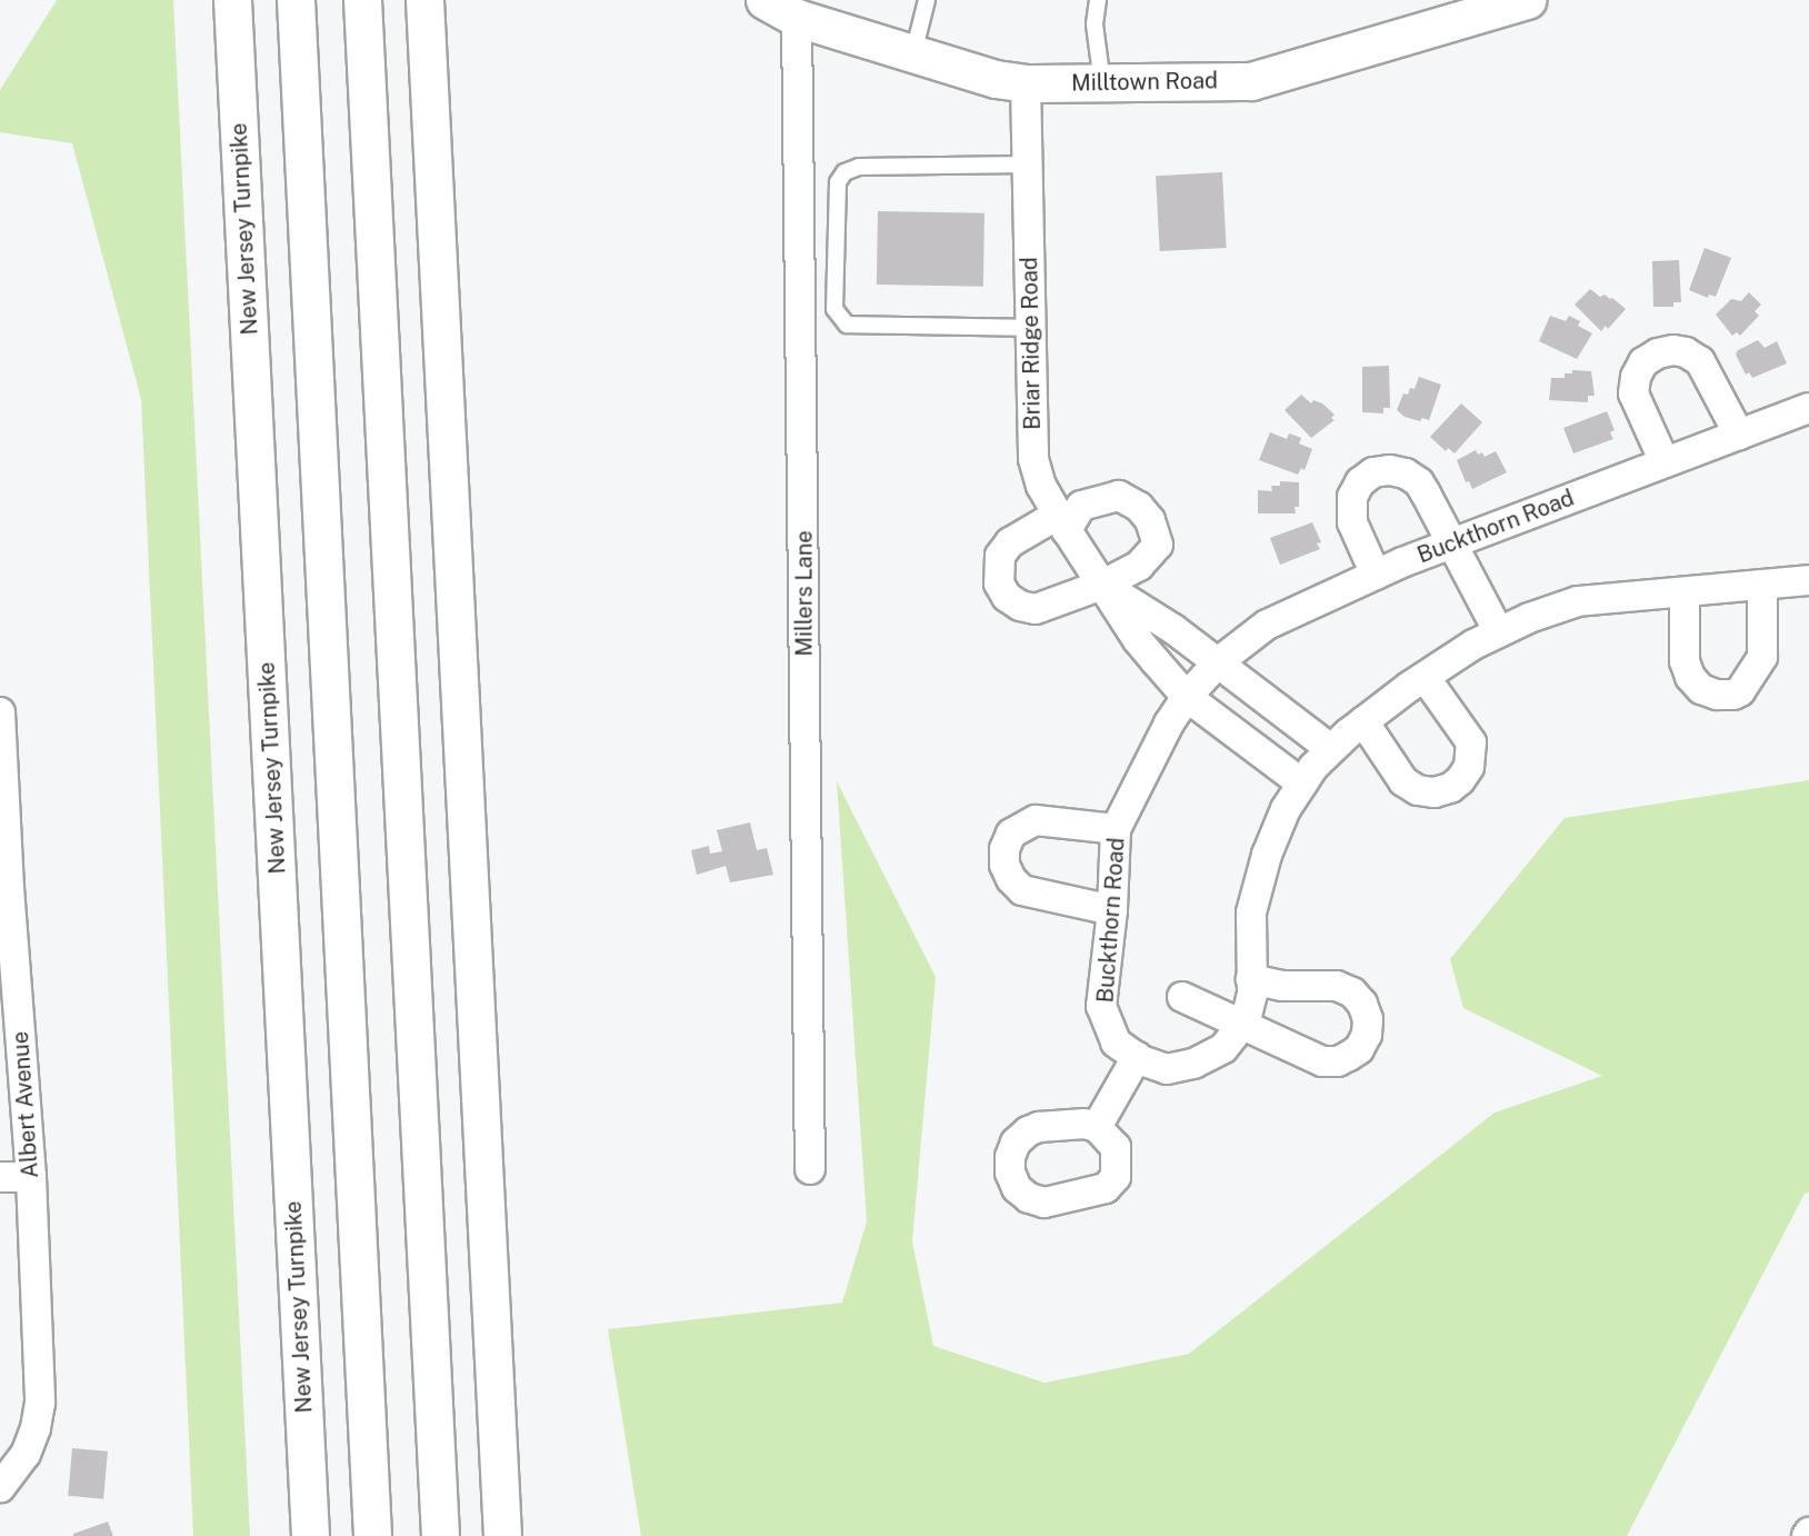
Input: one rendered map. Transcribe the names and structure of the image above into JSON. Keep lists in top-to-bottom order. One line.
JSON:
{"streets":{"main road":["Milltown Road","New Jersey Turnpike"],"street":["Briar Ridge Road","Buckthorn Road","Millers Lane","Albert Avenue"]},"crossings":[["Milltown Road","Briar Ridge Road"],["Milltown Road","Millers Lane"],["Briar Ridge Road","Buckthorn Road"]]}
